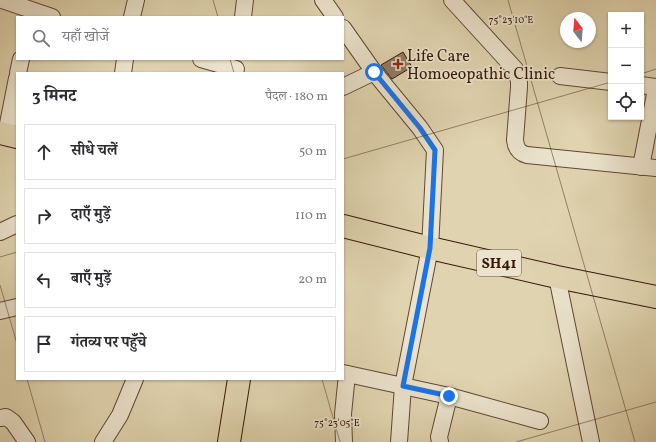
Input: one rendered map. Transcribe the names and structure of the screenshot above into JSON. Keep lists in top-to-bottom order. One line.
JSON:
{"streets":{"main road":["SH41"]},"places":{"health":["Life Care Homoeopathic Clinic"]},"north":"top","page":{"map_buttons":["+","−"],"search":"यहाँ खोजें","heading":["3 मिनट","पैदल · 180 m"],"list":[["सीधे चलें","50 m"],["दाएँ मुड़ें","110 m"],["बाएँ मुड़ें","20 m"],"गंतव्य पर पहुँचे"]},"coordinates":["75°23'10\"E","75°23'05\"E"]}
